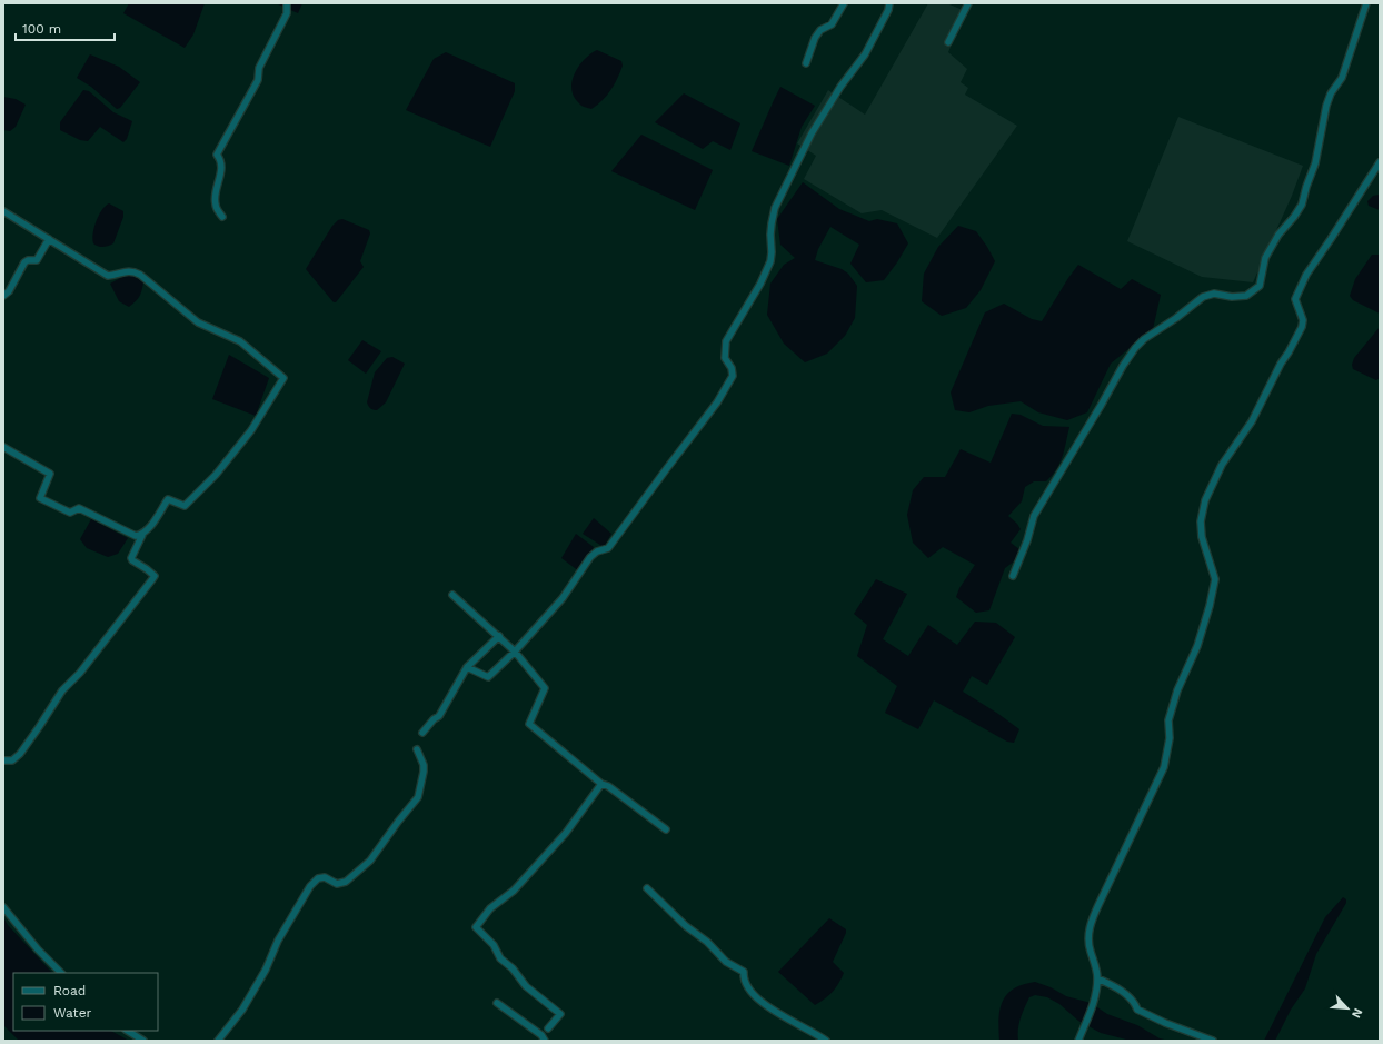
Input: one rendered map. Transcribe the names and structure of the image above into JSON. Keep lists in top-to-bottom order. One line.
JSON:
{"legend":["Road","Water"],"scale_bar":"100 m","north":"bottom right"}
